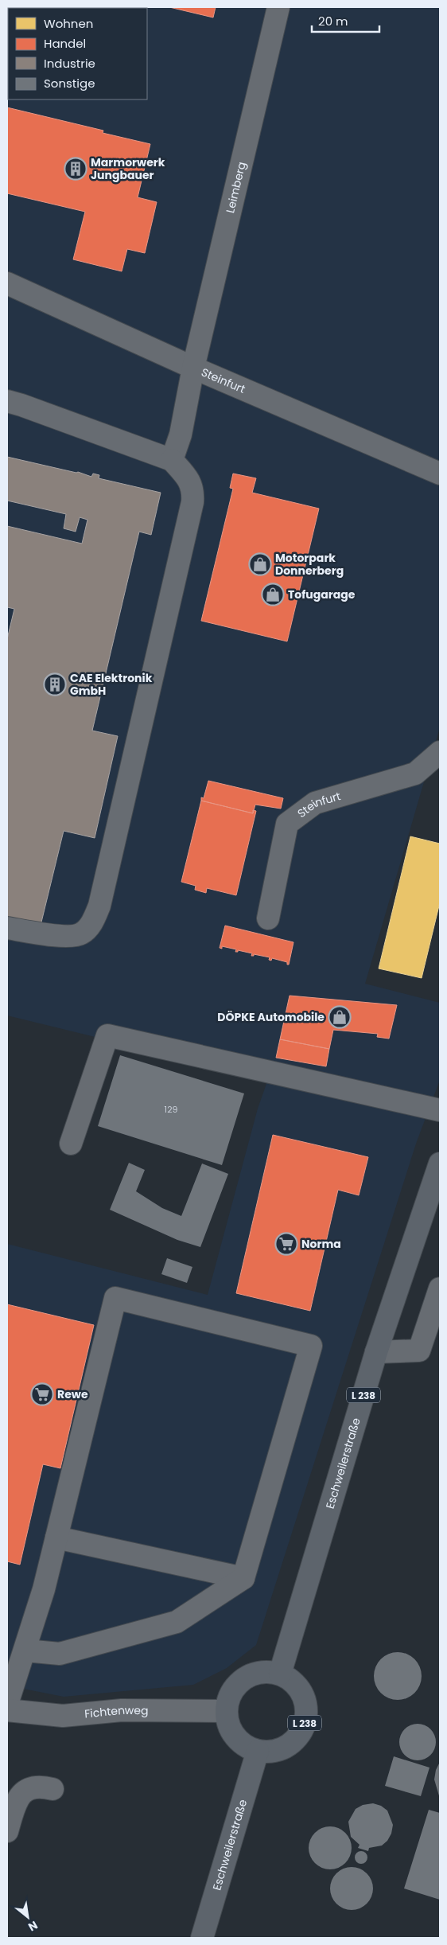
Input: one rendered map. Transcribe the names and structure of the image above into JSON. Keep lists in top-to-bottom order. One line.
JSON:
{"streets":{"main road":["L 238","Eschweilerstraße"],"street":["Leimberg","Steinfurt","Fichtenweg"]},"crossings":[["Leimberg","Steinfurt"],["L 238","Eschweilerstraße"],["L 238","Fichtenweg"],["Eschweilerstraße","Fichtenweg"]],"places":{"building":["Marmorwerk Jungbauer","CAE Elektronik GmbH"],"shop":["Motorpark Donnerberg","Tofugarage","DÖPKE Automobile"],"supermarket":["Norma","Rewe"]},"house_numbers":["129"],"legend":["Wohnen","Handel","Industrie","Sonstige"],"scale_bar":"20 m","north":"bottom right"}
